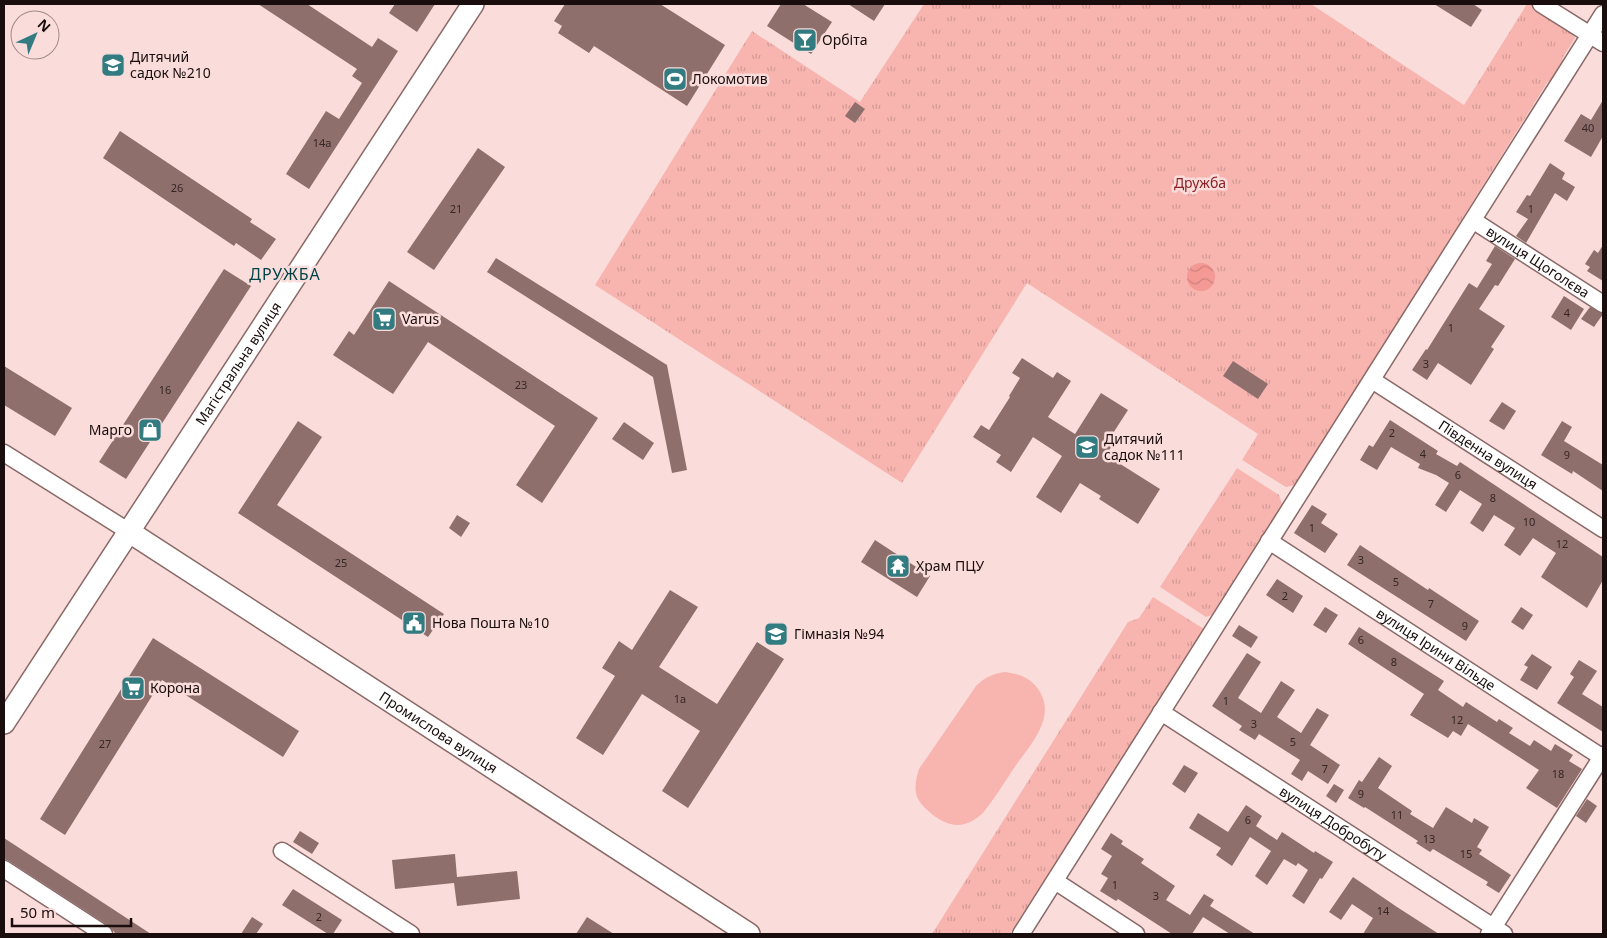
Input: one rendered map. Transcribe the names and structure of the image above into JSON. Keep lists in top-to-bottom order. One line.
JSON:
{"streets":{"street":["вулиця Щоголєва","Магістральна вулиця","Південна вулиця","вулиця Ірини Вільде","Промислова вулиця","вулиця Добробуту"]},"crossings":[["Магістральна вулиця","Промислова вулиця"]],"districts":["ДРУЖБА"],"parks":["Дружба"],"places":{"bar":["Орбіта"],"school or university":["Дитячий садок №210","Дитячий садок №111","Гімназія №94"],"sports":["Локомотив"],"supermarket":["Varus","Корона"],"shop":["Марго"],"temple":["Храм ПЦУ"],"public building":["Нова Пошта №10"]},"house_numbers":["40","14а","26","21","1","4","1","3","23","16","2","4","9","6","8","10","1","12","3","25","5","2","7","9","6","8","1а","1","12","3","5","27","7","18","9","11","6","13","15","1","3","14","2"],"scale_bar":"50 m","north":"top right"}
